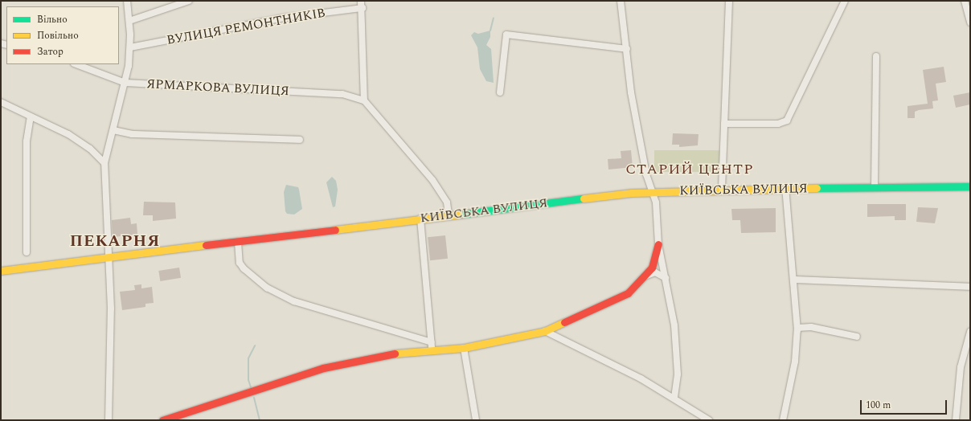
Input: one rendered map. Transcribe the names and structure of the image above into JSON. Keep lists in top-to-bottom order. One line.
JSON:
{"streets":{"main road":["КИЇВСЬКА ВУЛИЦЯ"],"street":["ВУЛИЦЯ РЕМОНТНИКІВ","ЯРМАРКОВА ВУЛИЦЯ"]},"districts":["СТАРИЙ ЦЕНТР","ПЕКАРНЯ"],"legend":["Вільно","Повільно","Затор"],"scale_bar":"100 m"}
